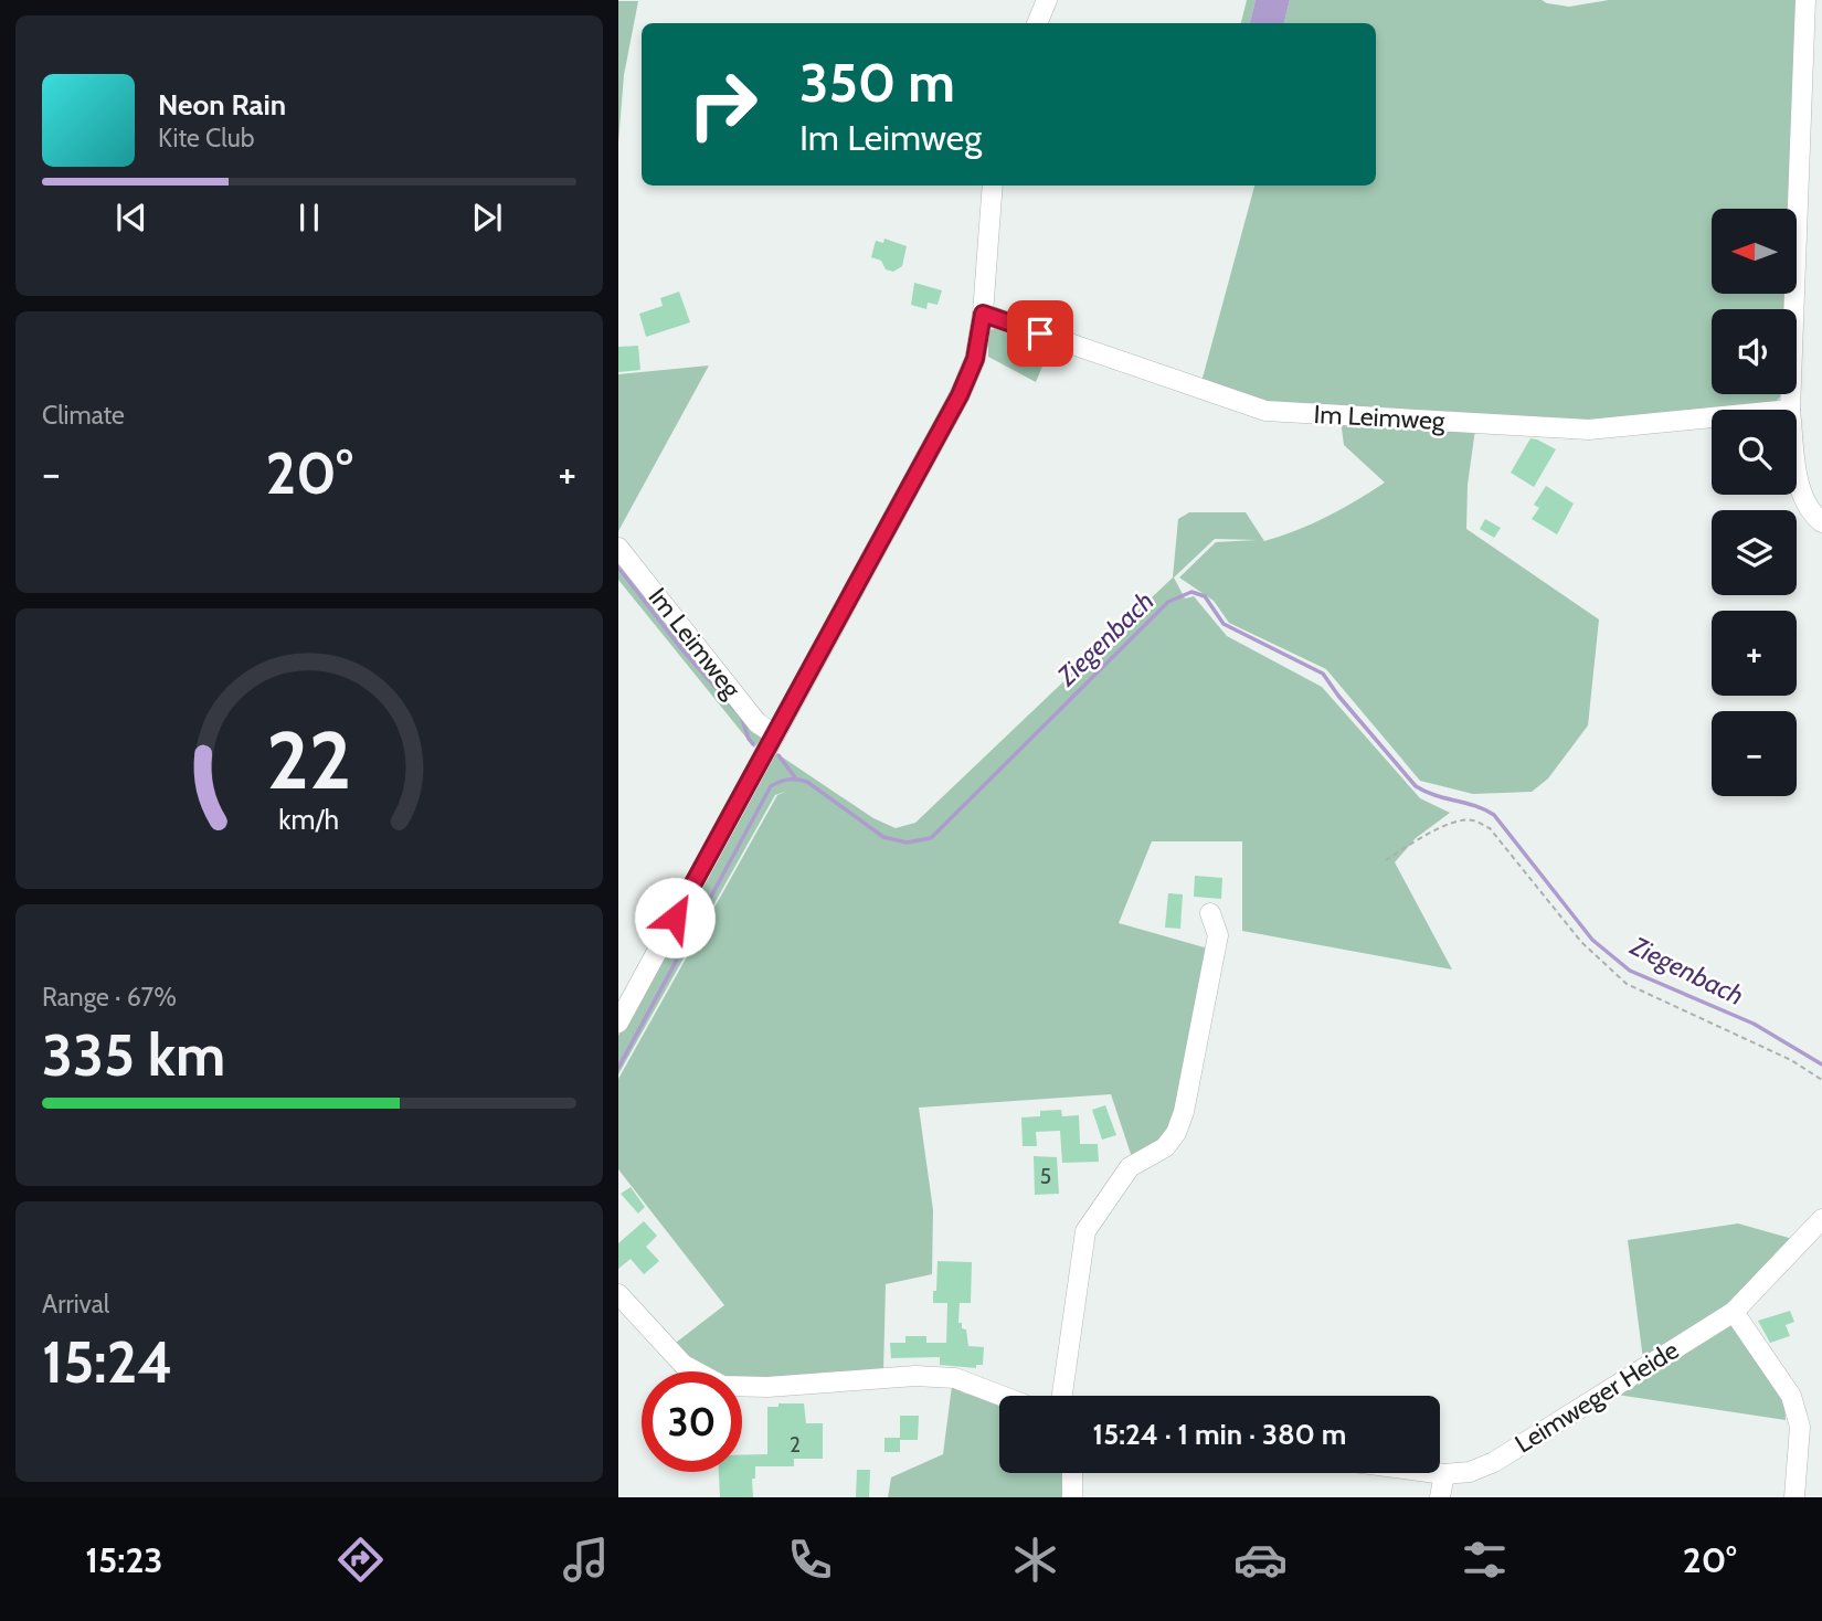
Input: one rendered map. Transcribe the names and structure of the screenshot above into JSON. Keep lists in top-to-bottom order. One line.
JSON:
{"streets":{"street":["Im Leimweg","Leimweger Heide"]},"water":["Ziegenbach"],"house_numbers":["5","2"],"north":"left","page":{"turn":["350 m","Im Leimweg"],"song":["Neon Rain","Kite Club"],"map_buttons":["+","−"],"tile":["Climate",["Range · 67%","335 km"],["Arrival","15:24"]],"heat":["−","20°","+"],"limit":"30","trip":"15:24 · 1 min · 380 m","tabs":["15:23","20°"],"gauge":["22","km/h"]}}
